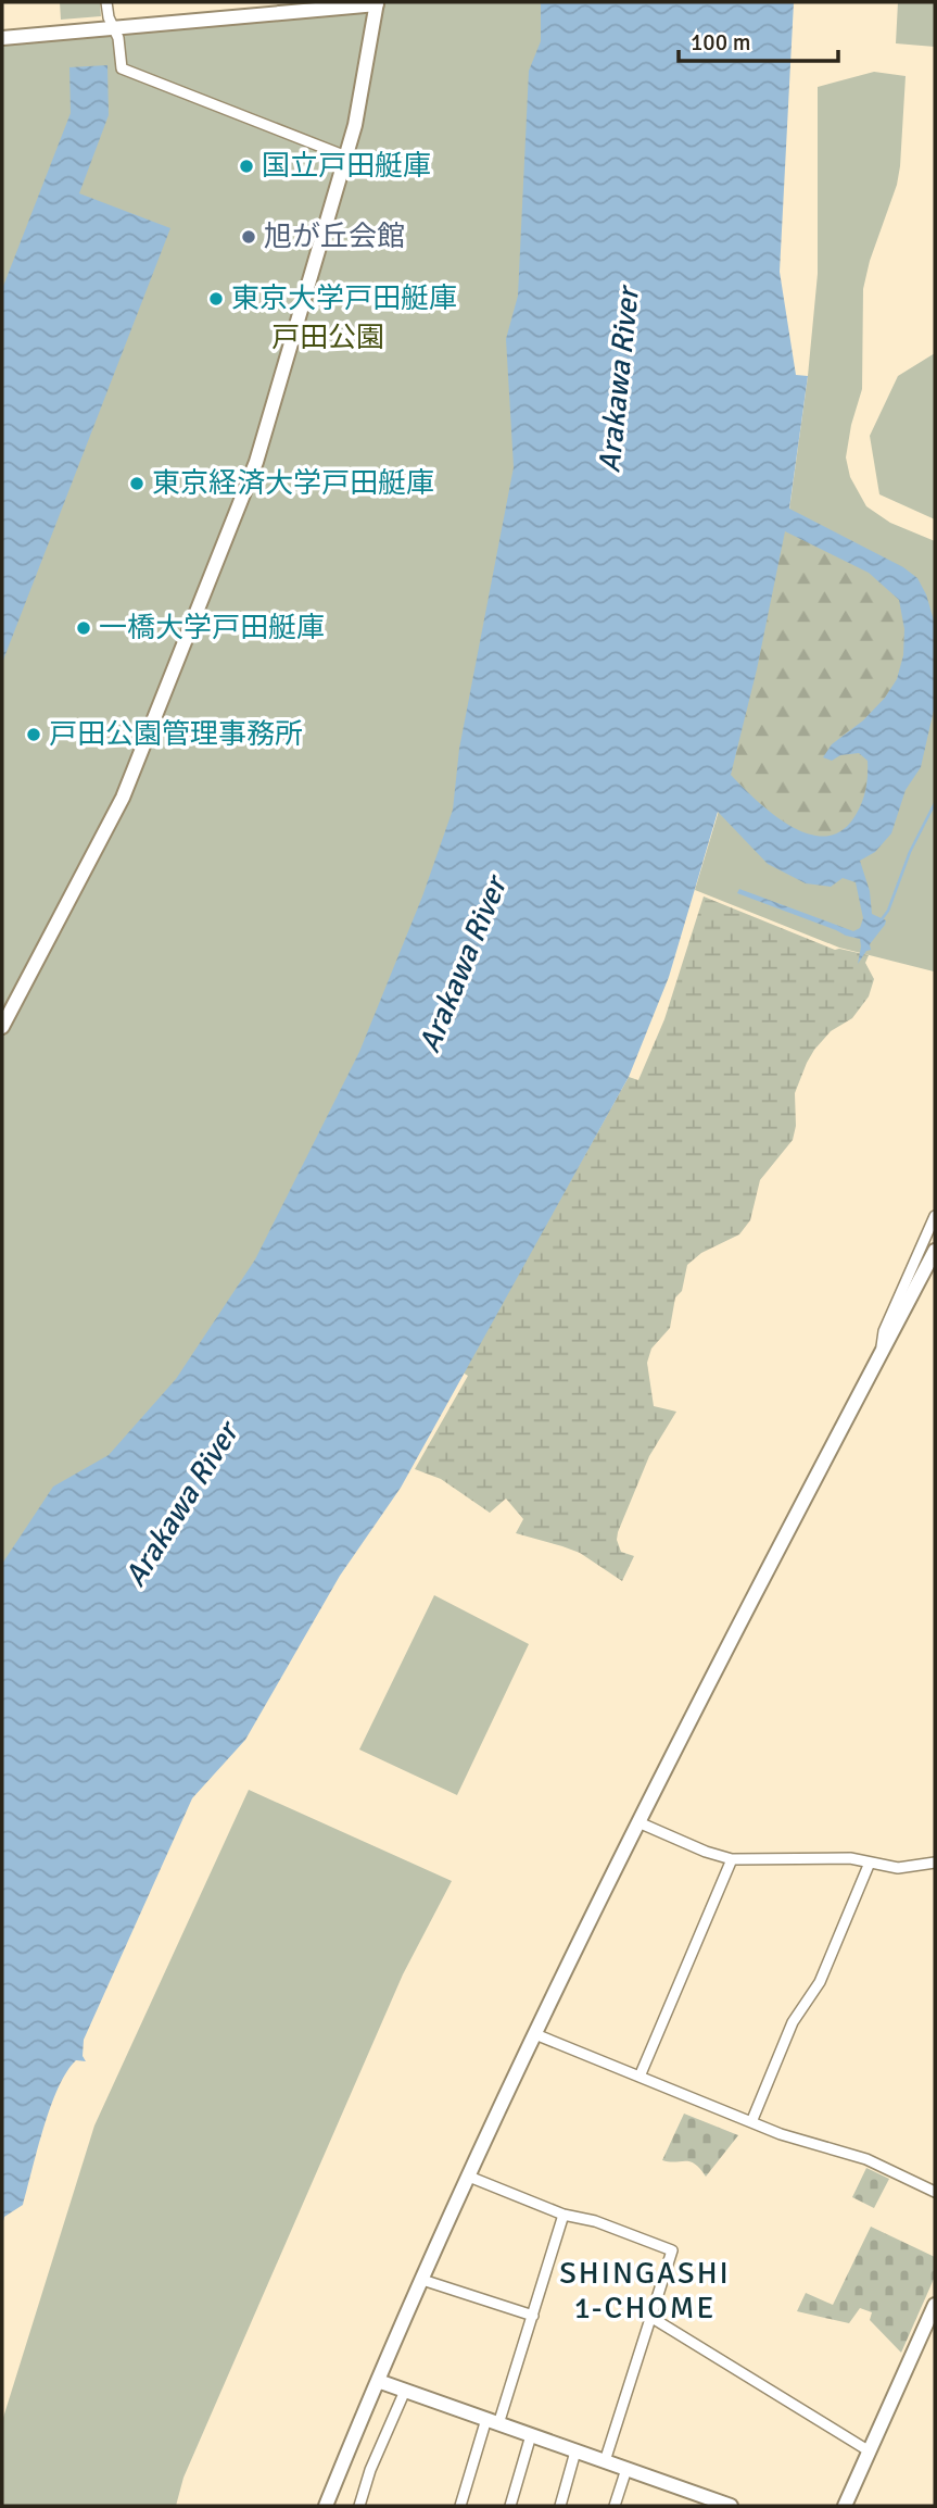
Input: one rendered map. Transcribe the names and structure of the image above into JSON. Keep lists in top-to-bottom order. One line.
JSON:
{"districts":["SHINGASHI 1-CHOME"],"water":["Arakawa River"],"parks":["戸田公園"],"places":["国立戸田艇庫","旭が丘会館","東京大学戸田艇庫","東京経済大学戸田艇庫","一橋大学戸田艇庫","戸田公園管理事務所"],"scale_bar":"100 m"}
